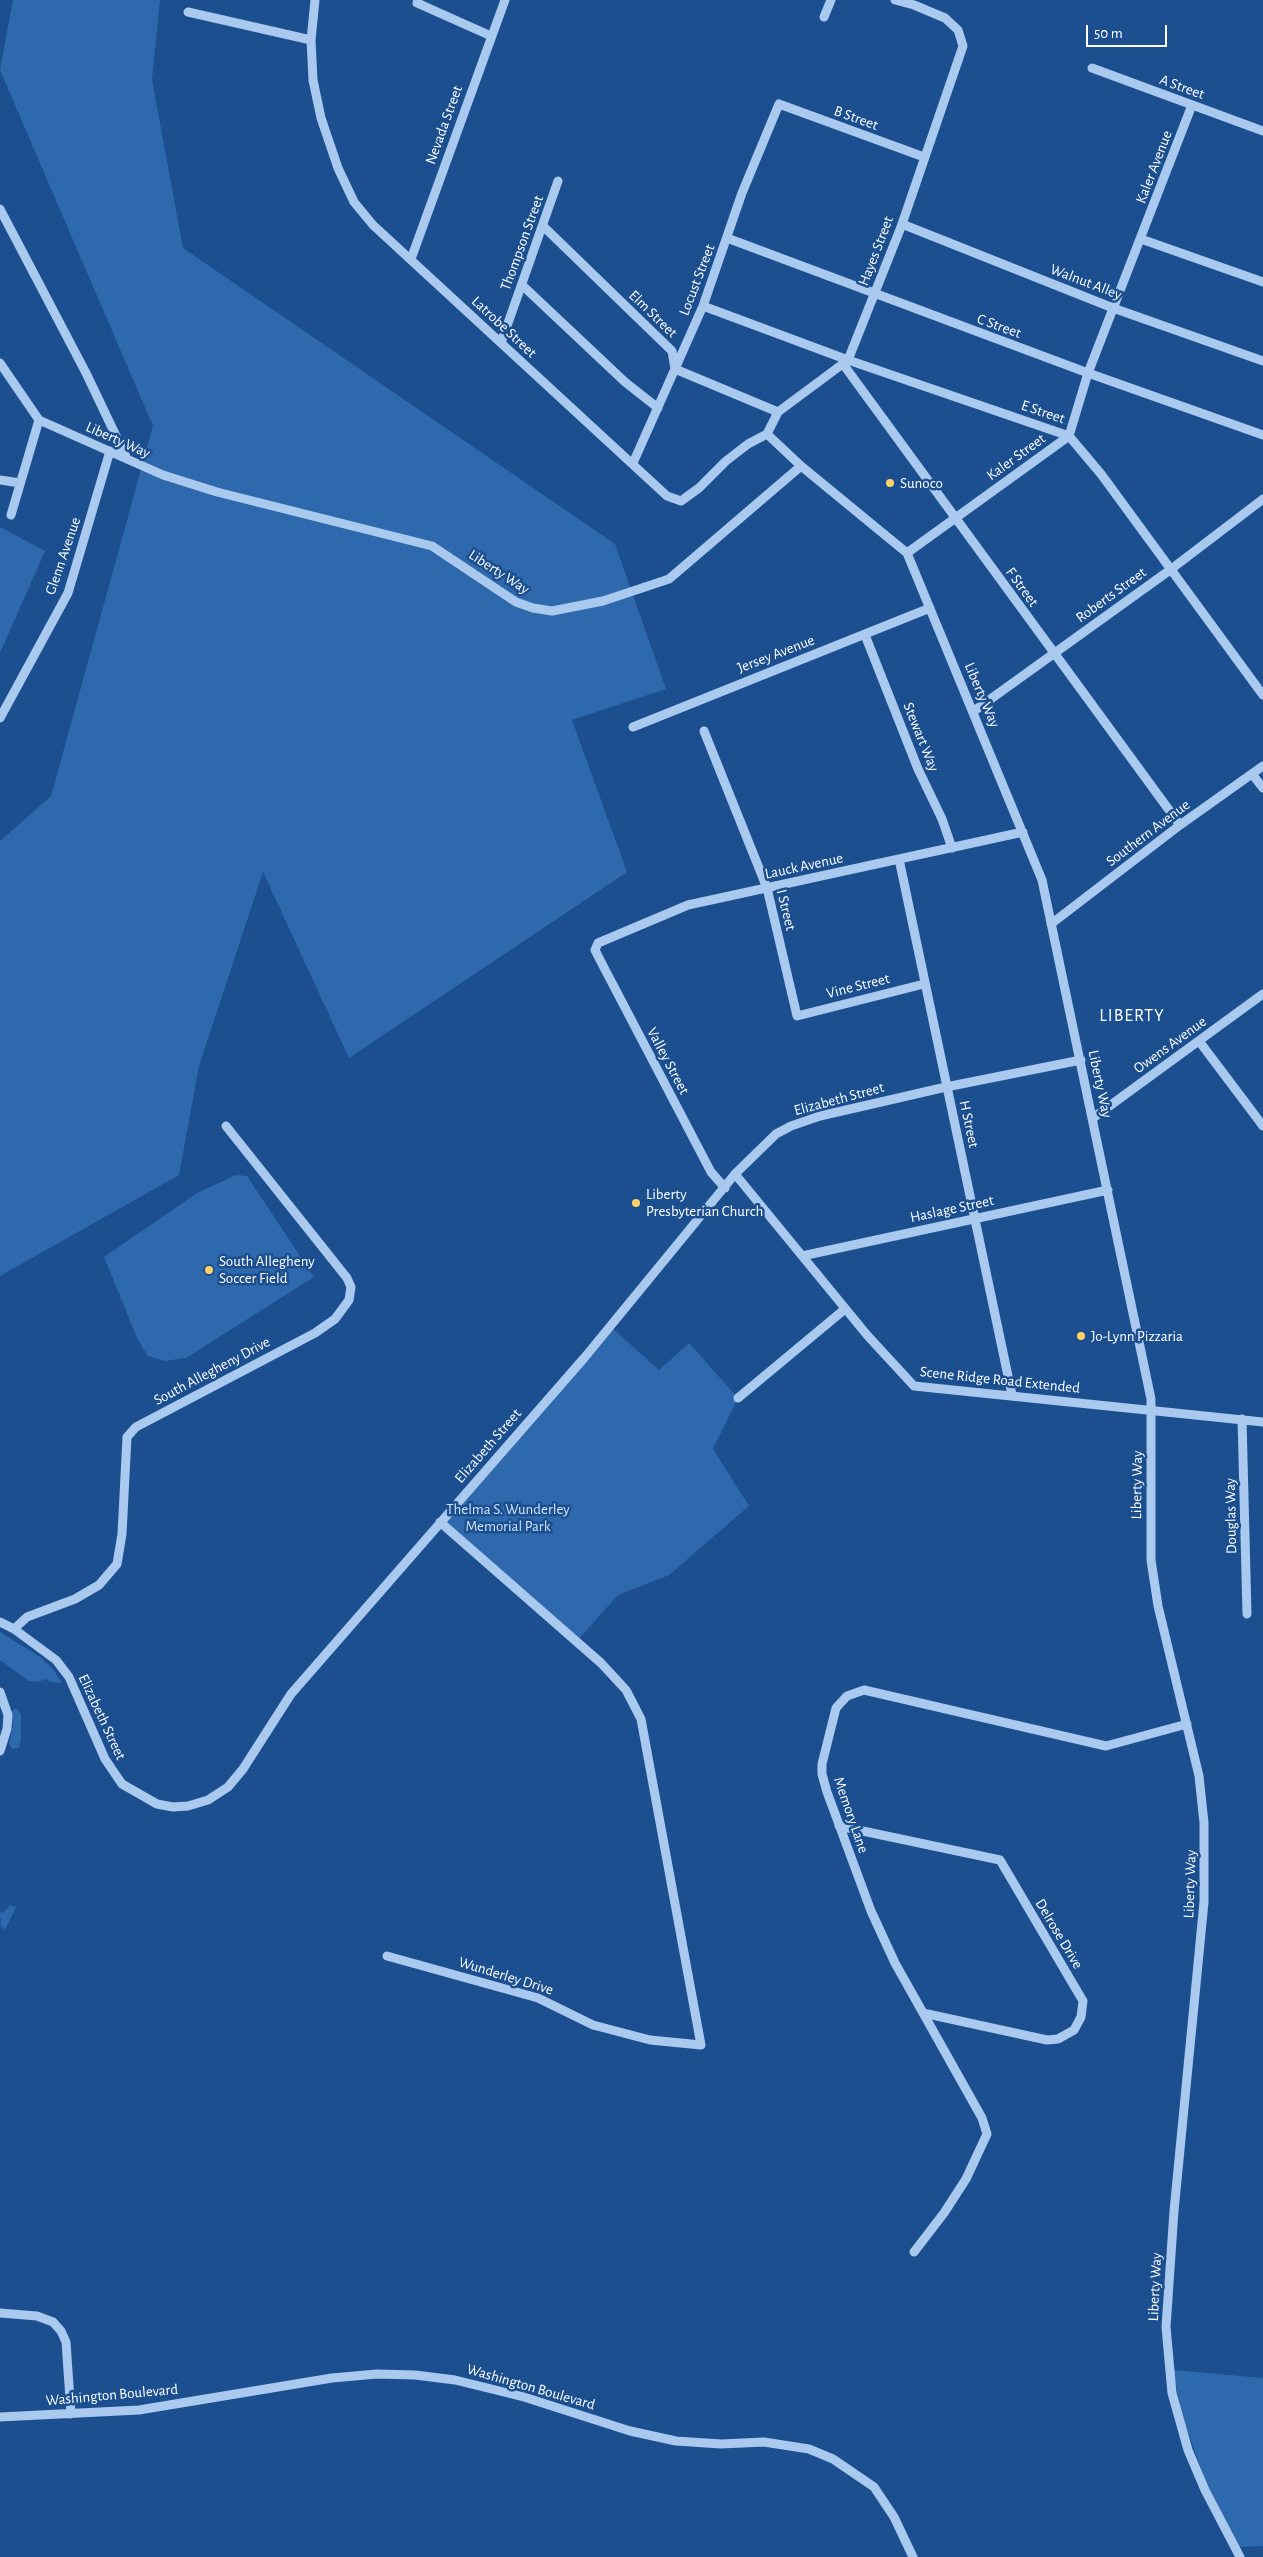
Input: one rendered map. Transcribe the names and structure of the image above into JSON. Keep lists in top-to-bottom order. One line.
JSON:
{"streets":{"street":["A Street","B Street","Nevada Street","Kaler Avenue","Thompson Street","Hayes Street","Locust Street","Walnut Alley","Elm Street","C Street","Latrobe Street","E Street","Liberty Way","Kaler Street","Glenn Avenue","F Street","Roberts Street","Jersey Avenue","Stewart Way","Southern Avenue","Lauck Avenue","I Street","Vine Street","Owens Avenue","Valley Street","Elizabeth Street","H Street","Haslage Street","South Allegheny Drive","Scene Ridge Road Extended","Douglas Way","Memory Lane","Delrose Drive","Wunderley Drive","Washington Boulevard"]},"crossings":[["A Street","Kaler Avenue"],["B Street","Hayes Street"],["B Street","Locust Street"],["Nevada Street","Latrobe Street"],["Kaler Avenue","Kaler Street"],["Thompson Street","Elm Street"],["Thompson Street","Latrobe Street"],["Hayes Street","Walnut Alley"],["Hayes Street","C Street"],["Hayes Street","E Street"],["Hayes Street","F Street"],["Locust Street","Elm Street"],["Locust Street","C Street"],["Locust Street","Latrobe Street"],["Locust Street","E Street"],["Walnut Alley","Kaler Street"],["C Street","Kaler Street"],["E Street","Kaler Street"],["E Street","F Street"],["E Street","Roberts Street"],["Liberty Way","Kaler Street"],["Liberty Way","Glenn Avenue"],["Liberty Way","Roberts Street"],["Liberty Way","Jersey Avenue"],["Liberty Way","Southern Avenue"],["Liberty Way","Lauck Avenue"],["Liberty Way","Owens Avenue"],["Liberty Way","Elizabeth Street"],["Liberty Way","Haslage Street"],["Liberty Way","Scene Ridge Road Extended"],["Liberty Way","Memory Lane"],["Kaler Street","F Street"],["F Street","Roberts Street"],["F Street","Southern Avenue"],["Jersey Avenue","Stewart Way"],["Stewart Way","Lauck Avenue"],["Lauck Avenue","I Street"],["Lauck Avenue","Valley Street"],["Lauck Avenue","H Street"],["I Street","Vine Street"],["Vine Street","H Street"],["Valley Street","Elizabeth Street"],["Elizabeth Street","H Street"],["Elizabeth Street","South Allegheny Drive"],["Elizabeth Street","Wunderley Drive"],["H Street","Haslage Street"],["H Street","Scene Ridge Road Extended"],["Scene Ridge Road Extended","Douglas Way"],["Memory Lane","Delrose Drive"]],"districts":["LIBERTY"],"parks":["Thelma S. Wunderley Memorial Park"],"places":["Sunoco","Liberty Presbyterian Church","South Allegheny Soccer Field","Jo-Lynn Pizzaria"],"scale_bar":"50 m"}
